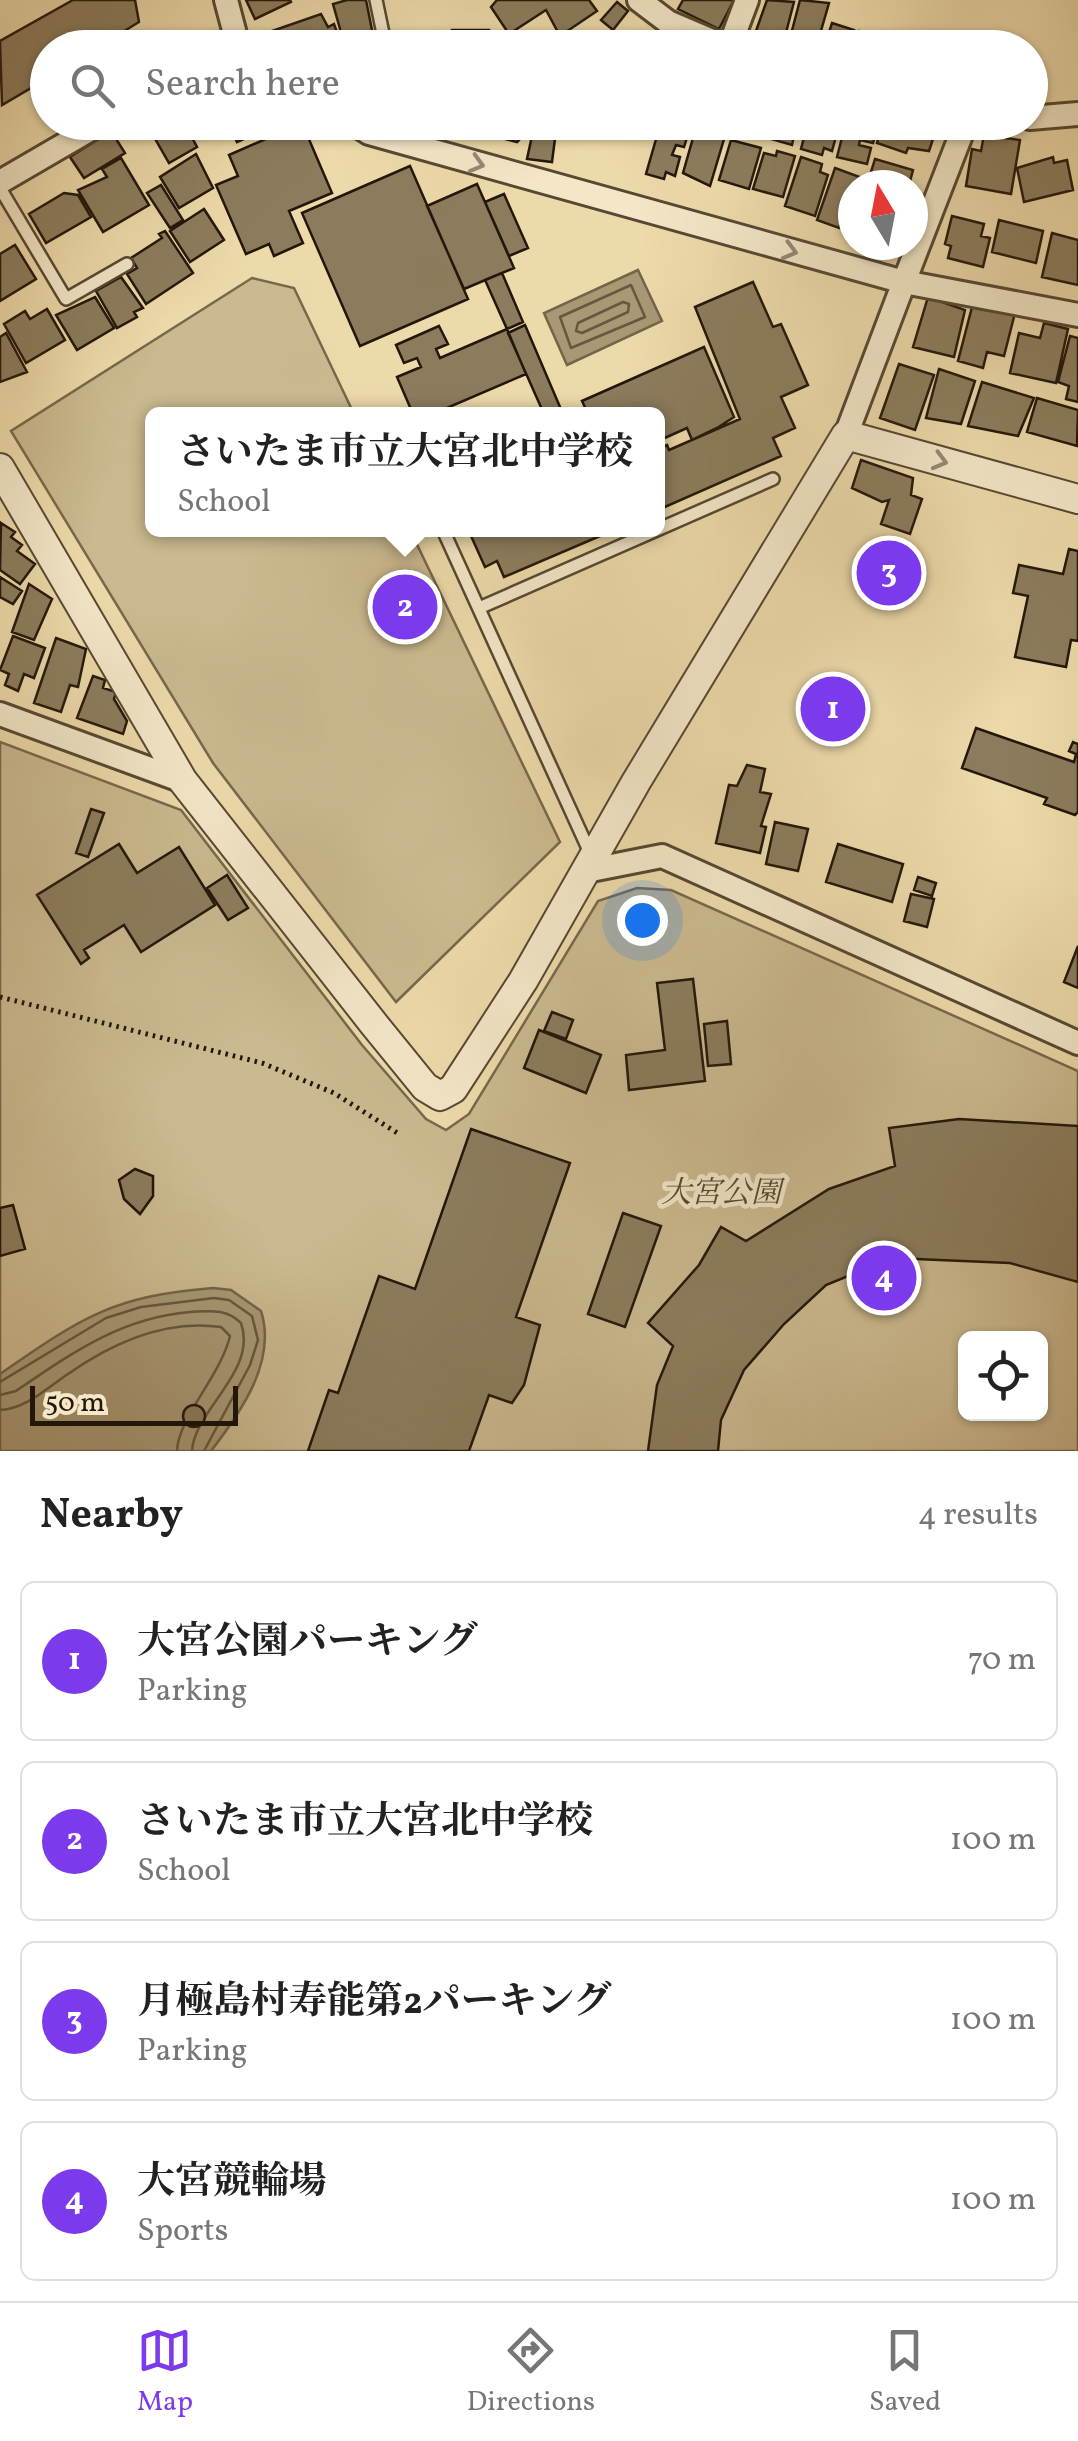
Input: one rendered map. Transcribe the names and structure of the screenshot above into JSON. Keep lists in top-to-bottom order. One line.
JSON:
{"parks":["大宮公園"],"scale_bar":"50 m","north":"top","page":{"search":"Search here","popup":["さいたま市立大宮北中学校","School"],"pins":["3","2","1","4"],"scale":"50 m","heading":["Nearby","4 results"],"list":[{"mark":"1","name":"大宮公園パーキング","note":"Parking","value":"70 m"},{"mark":"2","name":"さいたま市立大宮北中学校","note":"School","value":"100 m"},{"mark":"3","name":"月極島村寿能第2パーキング","note":"Parking","value":"100 m"},{"mark":"4","name":"大宮競輪場","note":"Sports","value":"100 m"}],"nav":["Map","Directions","Saved"]}}
